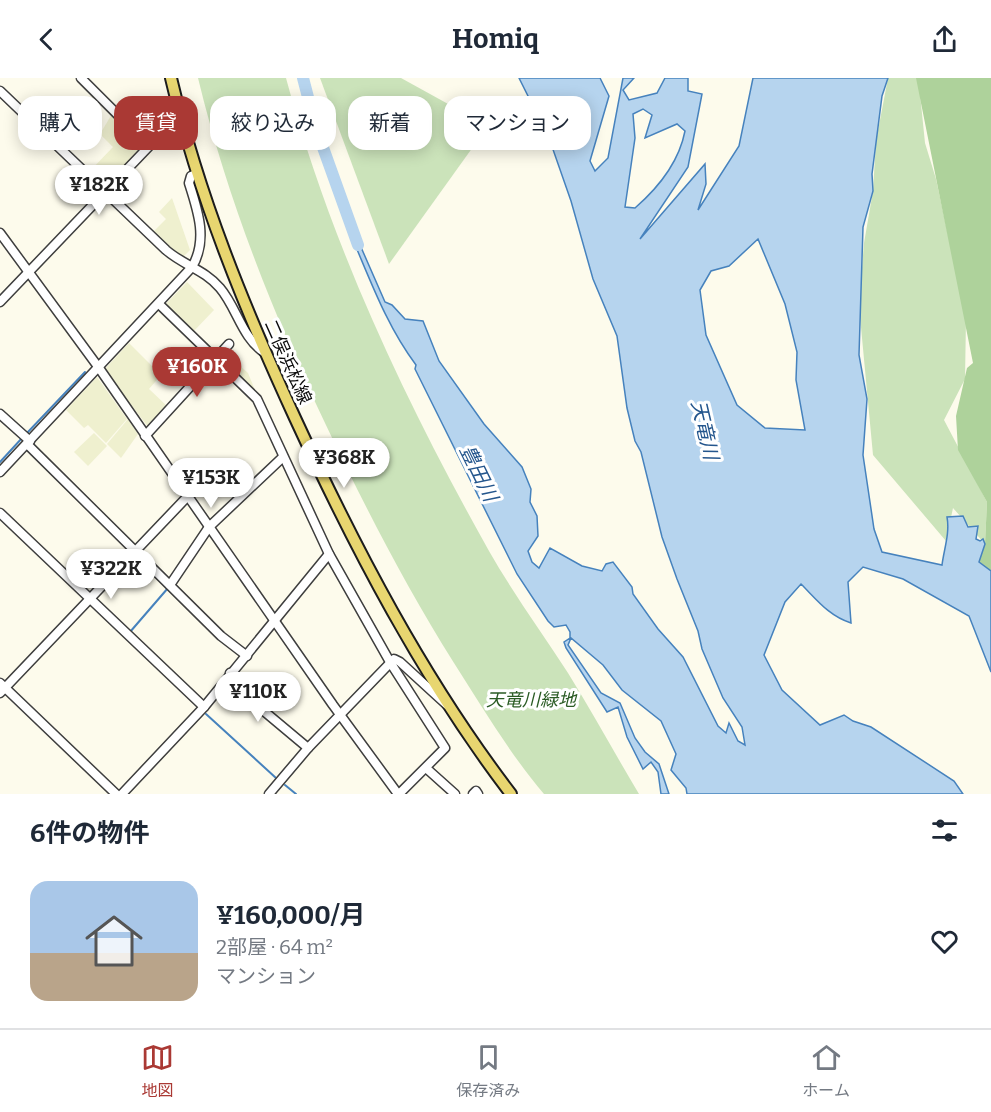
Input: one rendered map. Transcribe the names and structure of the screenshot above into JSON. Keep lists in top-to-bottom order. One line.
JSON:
{"streets":{"main road":["二俣浜松線"]},"water":["天竜川","豊田川"],"parks":["天竜川緑地"],"page":{"header":"Homiq","chip":["購入","賃貸","絞り込み","新着","マンション"],"price":["¥182K","¥160K","¥368K","¥153K","¥322K","¥110K"],"heading":"6件の物件","list":[{"name":"¥160,000/月","note":"2部屋 · 64 m² · マンション"}],"tabs":["地図","保存済み","ホーム"]}}
